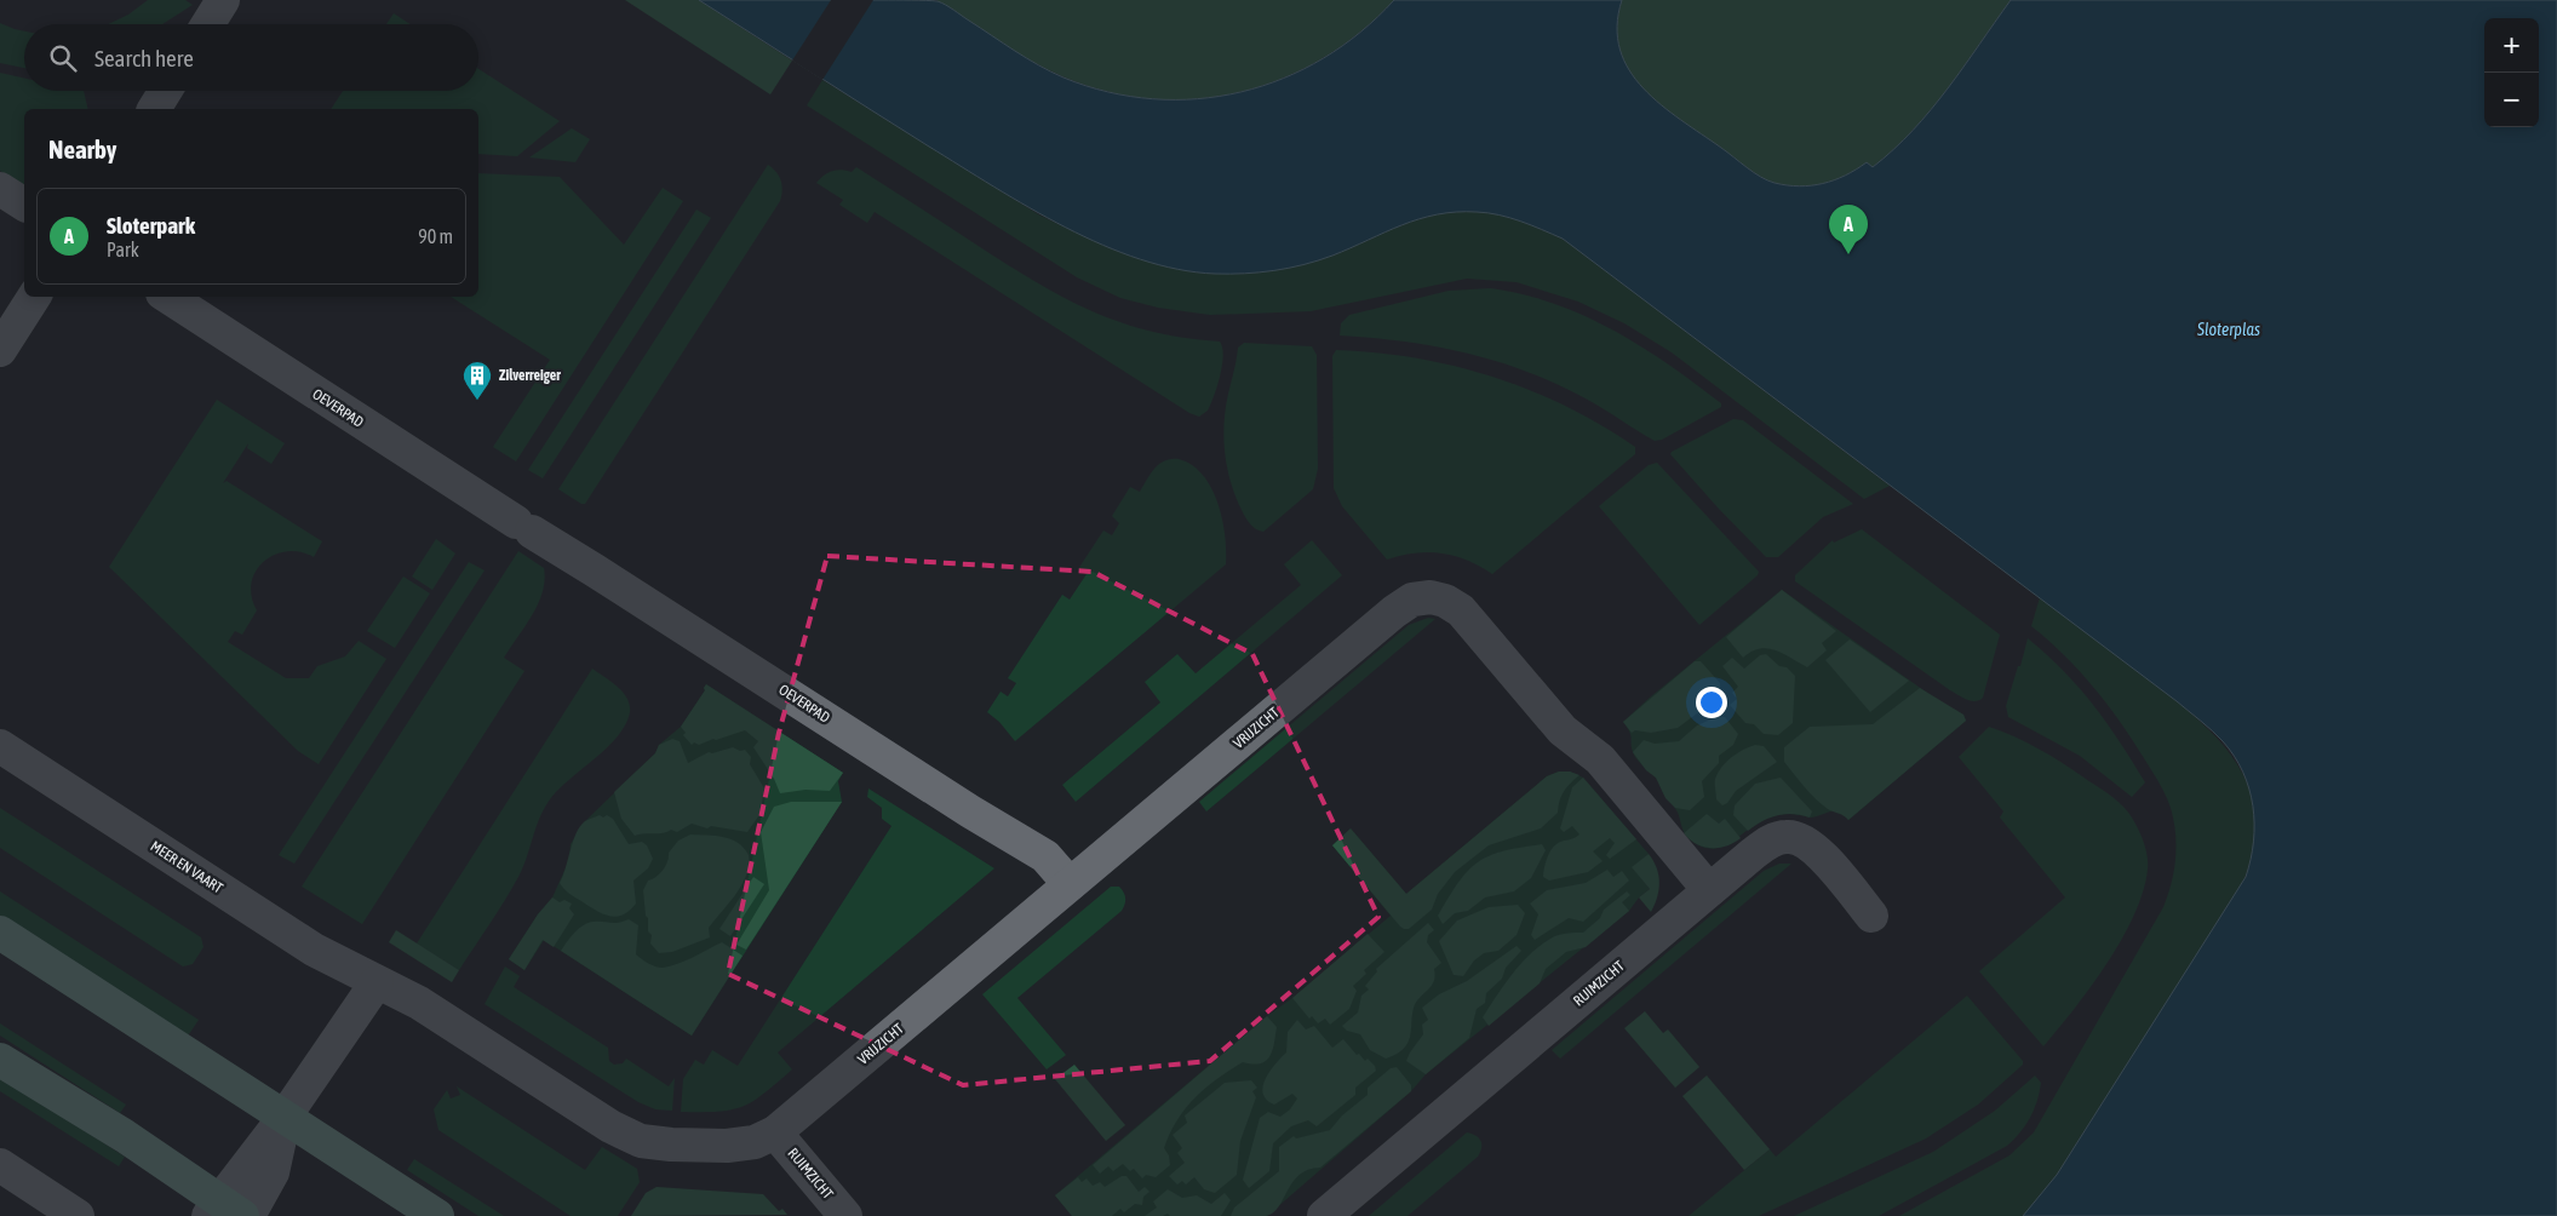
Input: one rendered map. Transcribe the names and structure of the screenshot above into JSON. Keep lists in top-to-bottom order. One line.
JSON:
{"streets":{"street":["OEVERPAD","VRIJZICHT","MEER EN VAART","RUIMZICHT"]},"crossings":[["OEVERPAD","VRIJZICHT"],["VRIJZICHT","MEER EN VAART"],["VRIJZICHT","RUIMZICHT"],["MEER EN VAART","RUIMZICHT"]],"water":["Sloterplas"],"places":{"building":["Zilverreiger"]},"page":{"map_buttons":["+","−"],"search":"Search here","heading":"Nearby","list":[{"mark":"A","name":"Sloterpark","note":"Park","value":"90 m"}],"pins":"A"}}
